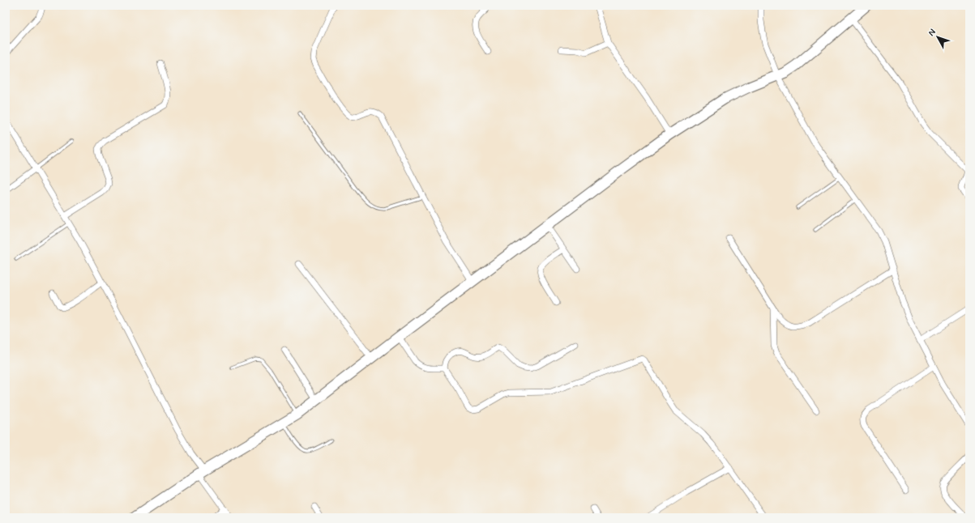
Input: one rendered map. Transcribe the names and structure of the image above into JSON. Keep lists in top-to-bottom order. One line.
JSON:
{"north":"top left"}
